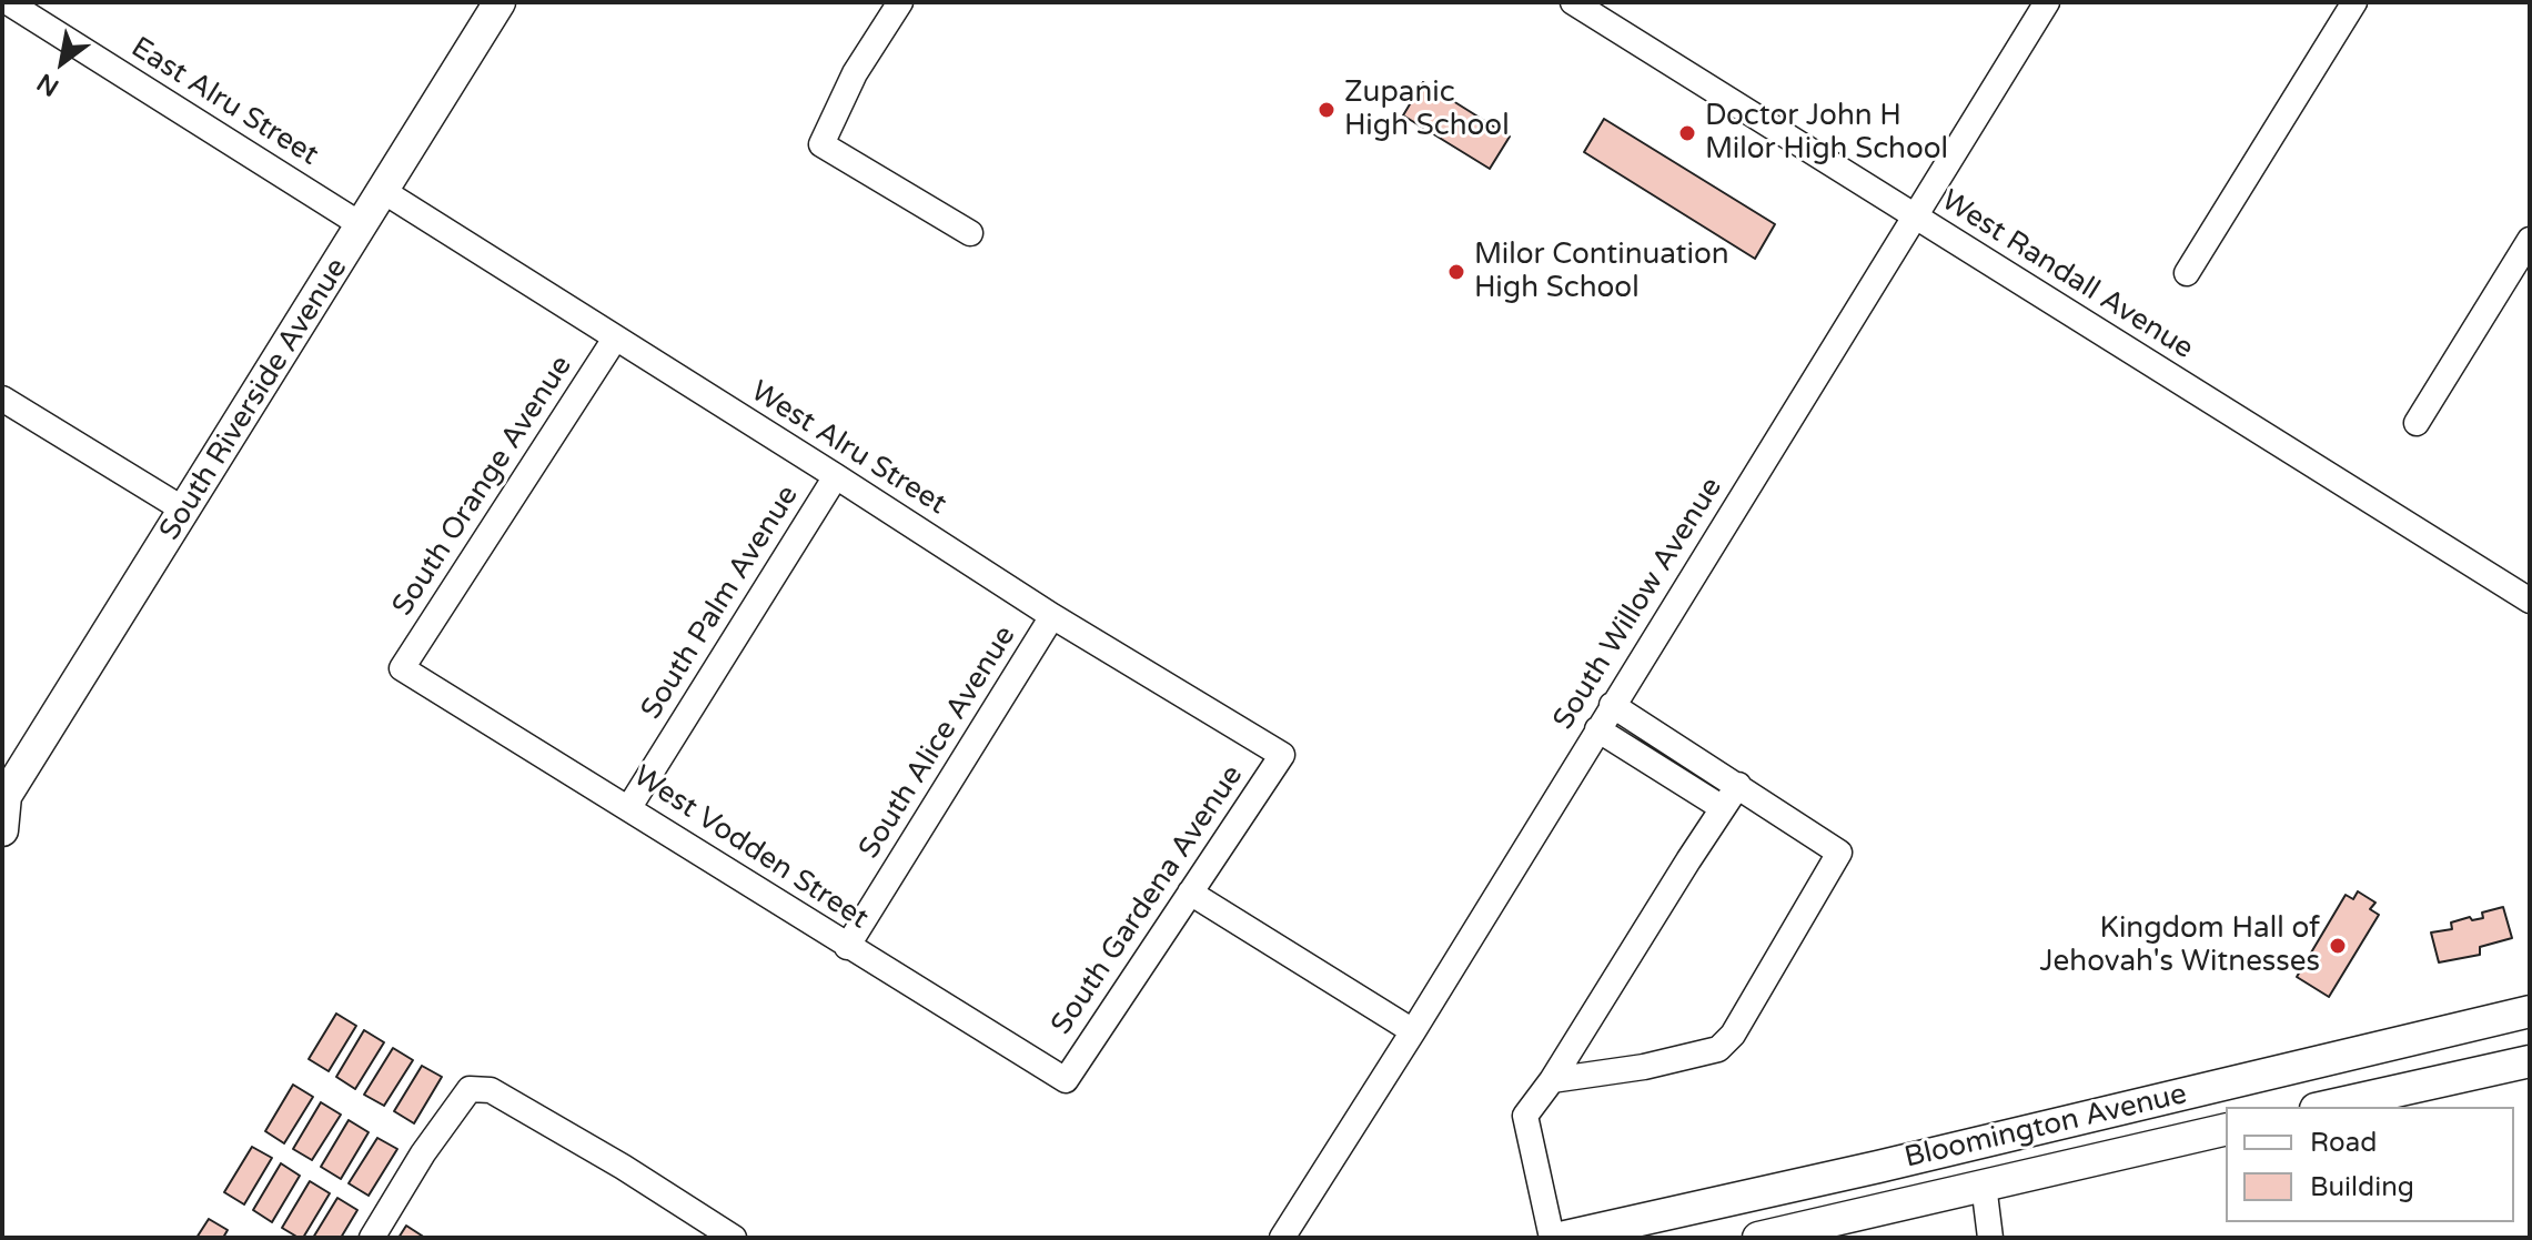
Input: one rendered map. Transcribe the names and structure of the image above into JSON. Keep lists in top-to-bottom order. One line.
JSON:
{"streets":{"main road":["South Riverside Avenue","Bloomington Avenue"],"street":["East Alru Street","West Randall Avenue","West Alru Street","South Orange Avenue","South Palm Avenue","South Willow Avenue","South Alice Avenue","West Vodden Street","South Gardena Avenue"]},"crossings":[["East Alru Street","South Riverside Avenue"],["West Randall Avenue","South Willow Avenue"],["South Riverside Avenue","West Alru Street"],["West Alru Street","South Orange Avenue"],["West Alru Street","South Palm Avenue"],["West Alru Street","South Alice Avenue"],["West Alru Street","South Gardena Avenue"],["South Orange Avenue","West Vodden Street"],["South Palm Avenue","West Vodden Street"],["South Alice Avenue","West Vodden Street"],["West Vodden Street","South Gardena Avenue"]],"places":["Zupanic High School","Doctor John H Milor High School","Milor Continuation High School","Kingdom Hall of Jehovah's Witnesses"],"legend":["Road","Building"],"north":"bottom left"}
